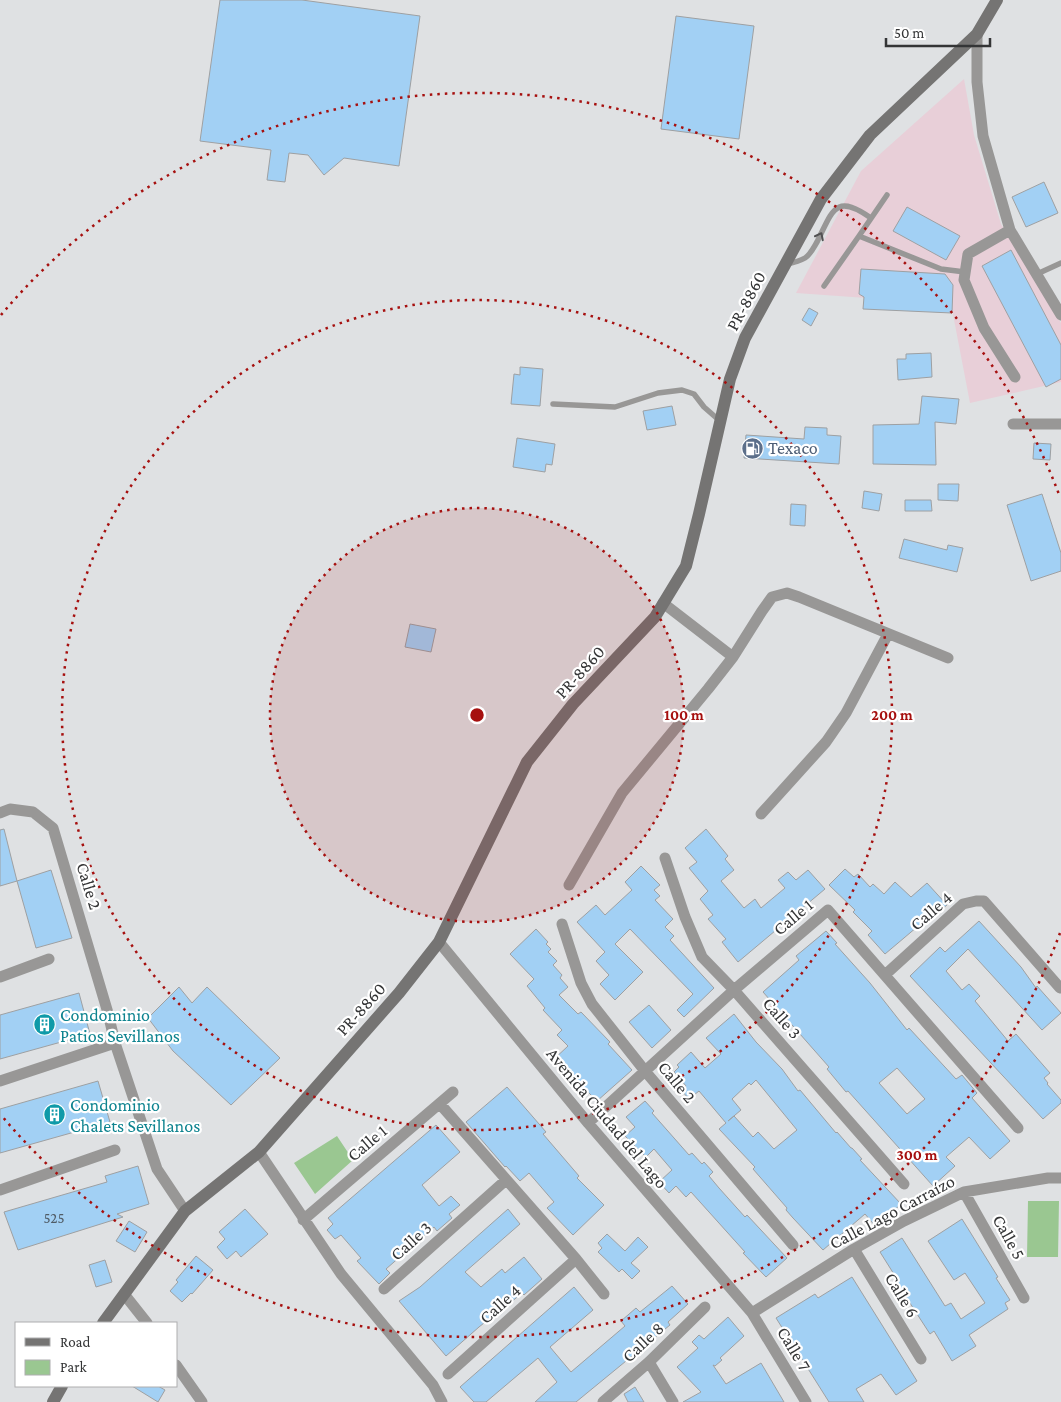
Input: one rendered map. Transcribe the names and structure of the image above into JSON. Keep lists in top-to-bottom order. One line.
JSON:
{"streets":{"street":["PR-8860","Calle 2","Calle 4","Calle 1","Calle 3","Avenida Ciudad del Lago","Calle Lago Carraízo","Calle 5","Calle 6","Calle 8","Calle 7"]},"crossings":[["PR-8860","Calle 2"],["PR-8860","Avenida Ciudad del Lago"],["Calle 2","Calle 1"],["Calle 4","Calle 1"],["Calle 1","Calle 3"],["Calle 1","Avenida Ciudad del Lago"],["Avenida Ciudad del Lago","Calle Lago Carraízo"],["Avenida Ciudad del Lago","Calle 7"],["Calle Lago Carraízo","Calle 5"],["Calle Lago Carraízo","Calle 6"],["Calle Lago Carraízo","Calle 7"]],"places":{"fuel station":["Texaco"],"building":["Condominio Patios Sevillanos","Condominio Chalets Sevillanos"]},"house_numbers":["525"],"legend":["Road","Park"],"scale_bar":"50 m","rings":["100 m","200 m","300 m"]}
